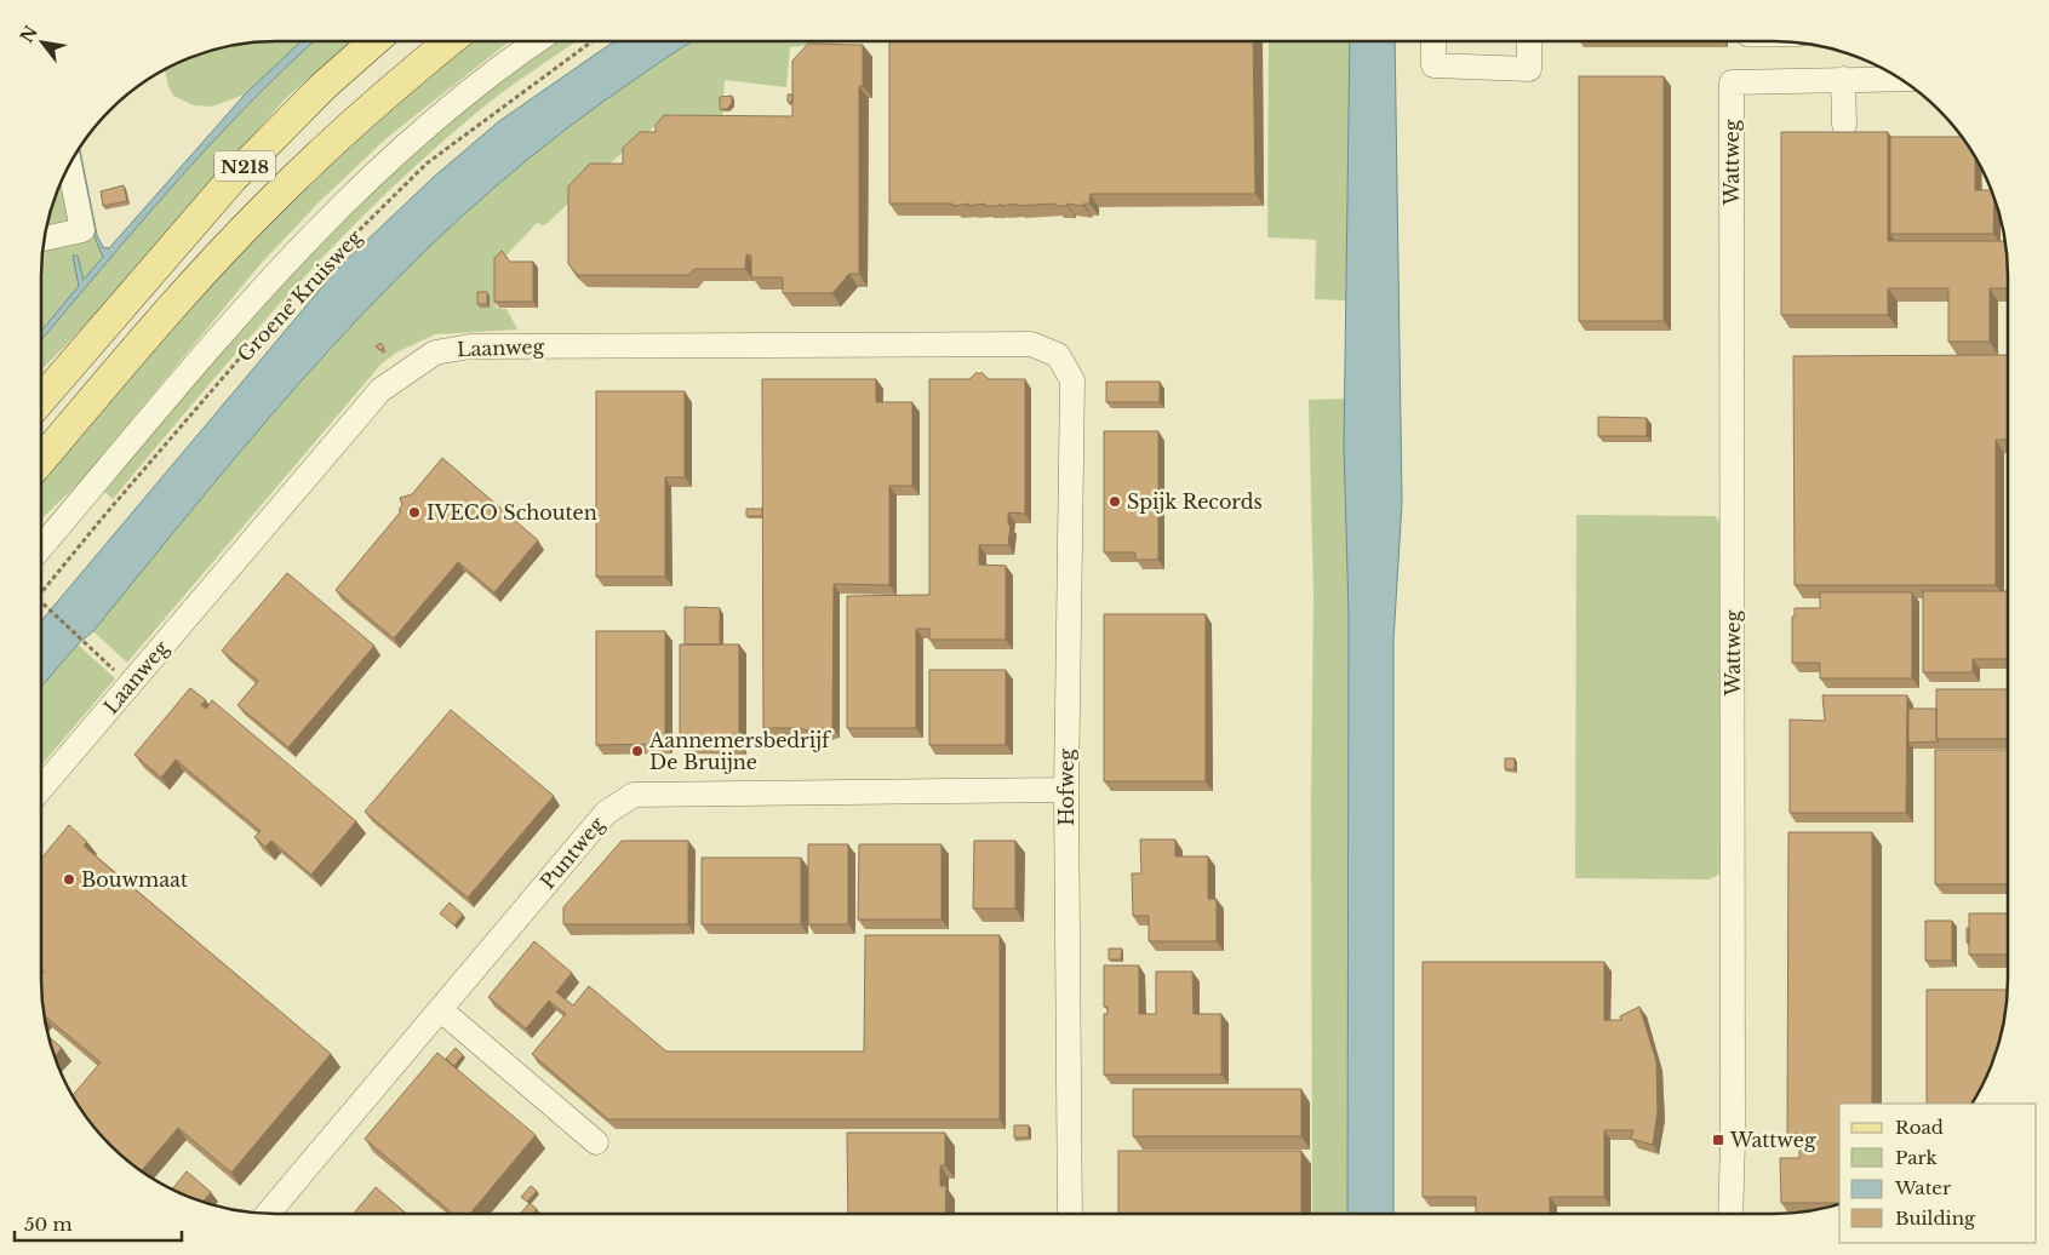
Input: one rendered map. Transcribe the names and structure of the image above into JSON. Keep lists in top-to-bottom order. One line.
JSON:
{"streets":{"main road":["N218"],"street":["Wattweg","Laanweg","Hofweg","Puntweg"],"path":["Groene Kruisweg"]},"crossings":[["Laanweg","Hofweg"],["Hofweg","Puntweg"]],"places":{"other":["Spijk Records","IVECO Schouten","Aannemersbedrijf De Bruijne","Bouwmaat"],"transit":["Wattweg"]},"legend":["Road","Park","Water","Building"],"scale_bar":"50 m","north":"top left"}
